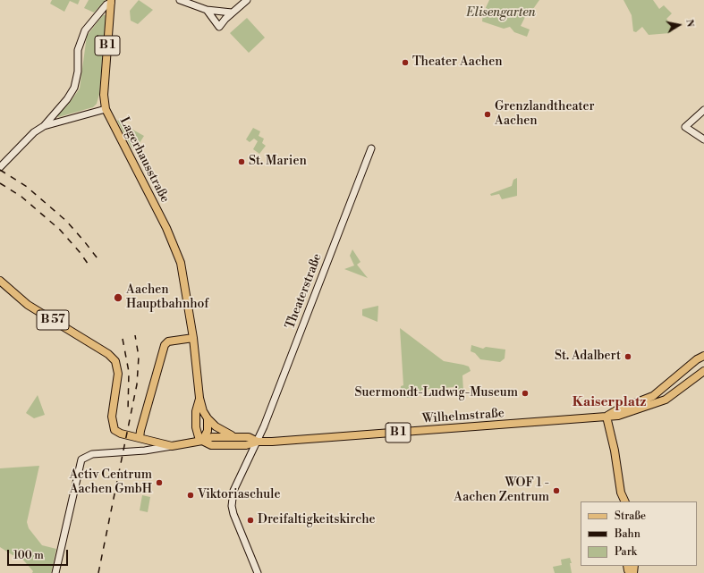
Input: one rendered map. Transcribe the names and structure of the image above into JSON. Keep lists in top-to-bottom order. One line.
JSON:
{"streets":{"main road":["B 1","Lagerhausstraße","B 57","Wilhelmstraße"],"street":["Theaterstraße"]},"crossings":[["B 1","Lagerhausstraße"],["B 1","Theaterstraße"],["B 1","B 57"],["B 1","Wilhelmstraße"],["Theaterstraße","Wilhelmstraße"]],"districts":["Kaiserplatz"],"parks":["Elisengarten"],"places":["Theater Aachen","Grenzlandtheater Aachen","St. Marien","Aachen Hauptbahnhof","St. Adalbert","Suermondt-Ludwig-Museum","Activ Centrum Aachen GmbH","WOF 1 - Aachen Zentrum","Viktoriaschule","Dreifaltigkeitskirche"],"legend":["Straße","Bahn","Park"],"scale_bar":"100 m","north":"right"}
